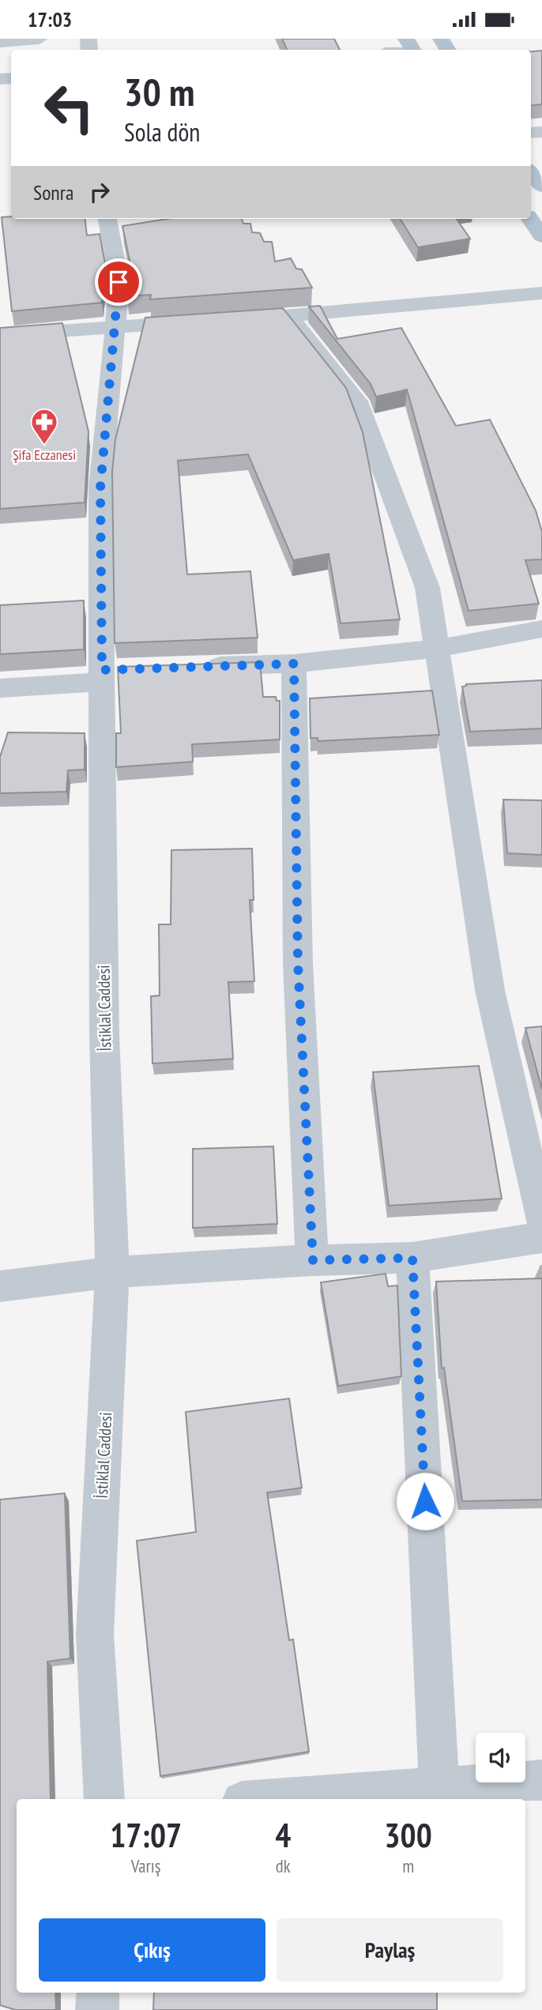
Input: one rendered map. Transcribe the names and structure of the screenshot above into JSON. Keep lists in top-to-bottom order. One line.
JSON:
{"streets":{"street":["İstiklal Caddesi"]},"places":{"pharmacy":["Şifa Eczanesi"]},"page":{"status":"17:03","turn":["30 m","Sola dön"],"then":"Sonra","eta":["17:07","Varış","4","dk","300","m"],"buttons":["Çıkış","Paylaş"]}}
